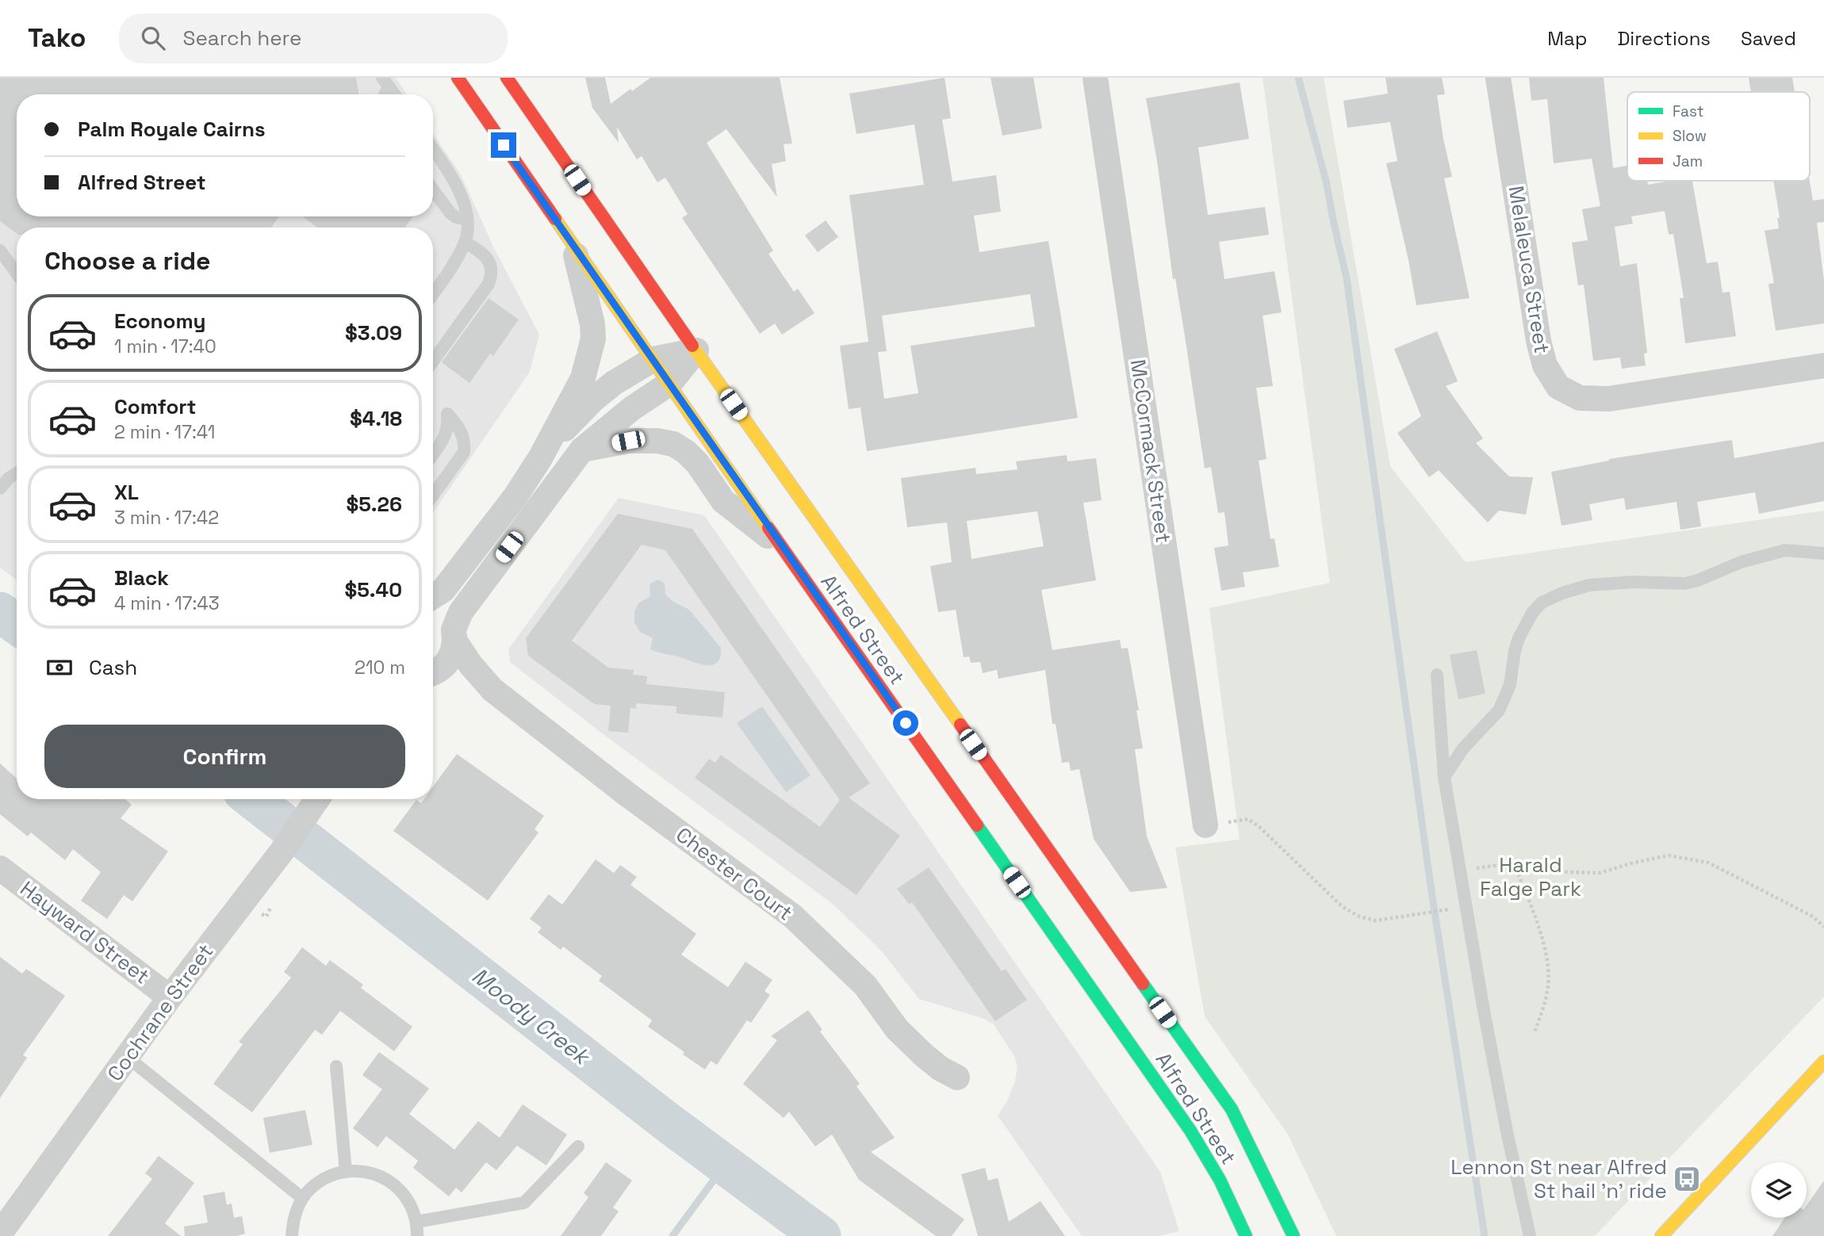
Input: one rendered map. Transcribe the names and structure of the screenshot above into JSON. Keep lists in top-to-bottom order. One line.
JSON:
{"streets":{"main road":["Alfred Street"],"street":["Melaleuca Street","McCormack Street","Chester Court","Hayward Street","Cochrane Street"]},"crossings":[["Hayward Street","Cochrane Street"]],"water":["Moody Creek"],"parks":["Harald Falge Park"],"places":{"bus stop":["Lennon St near Alfred St hail 'n' ride"]},"legend":["Fast","Slow","Jam"],"page":{"header":"Tako","search":"Search here","nav":["Map","Directions","Saved"],"banner":["Palm Royale Cairns","Alfred Street"],"heading":"Choose a ride","list":[{"name":"Economy","note":"1 min · 17:40","value":"$3.09"},{"name":"Comfort","note":"2 min · 17:41","value":"$4.18"},{"name":"XL","note":"3 min · 17:42","value":"$5.26"},{"name":"Black","note":"4 min · 17:43","value":"$5.40"}],"pay":["Cash","210 m"],"buttons":"Confirm"}}
